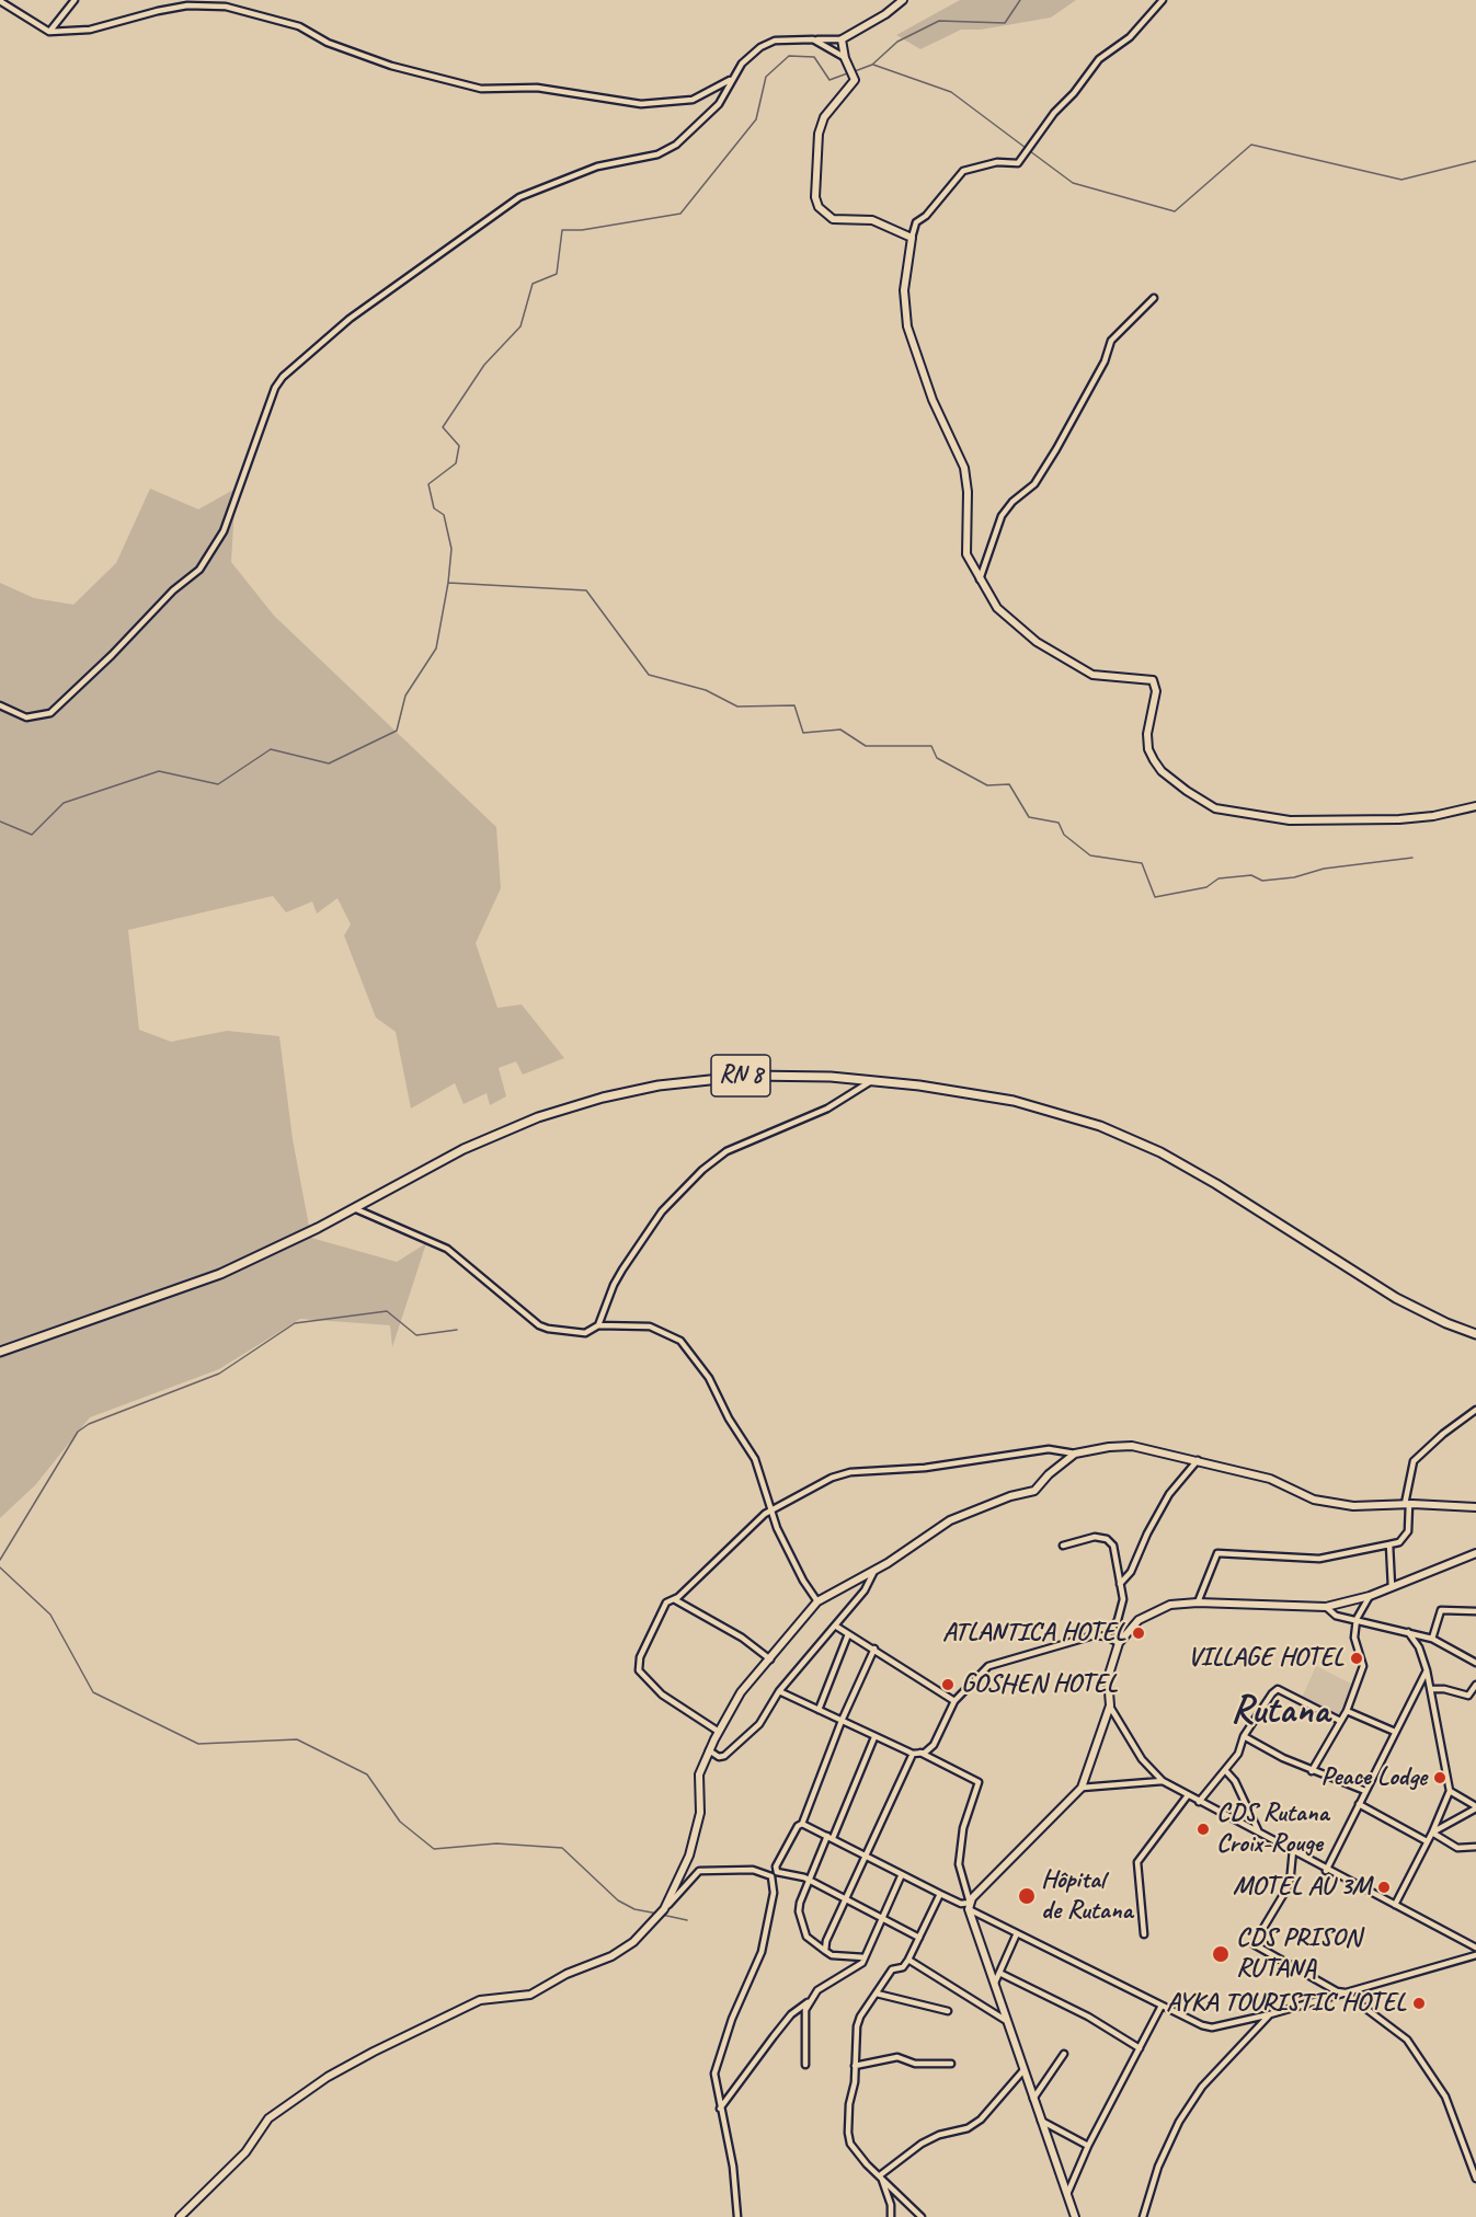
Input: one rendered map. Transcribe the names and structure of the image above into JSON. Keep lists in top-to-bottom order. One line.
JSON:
{"streets":{"main road":["RN 8"]},"districts":["Rutana"],"places":["ATLANTICA HOTEL","VILLAGE HOTEL","GOSHEN HOTEL","Peace Lodge","CDS Rutana Croix-Rouge","MOTEL AU 3M","Hôpital de Rutana","CDS PRISON RUTANA","AYKA TOURISTIC HOTEL"]}
